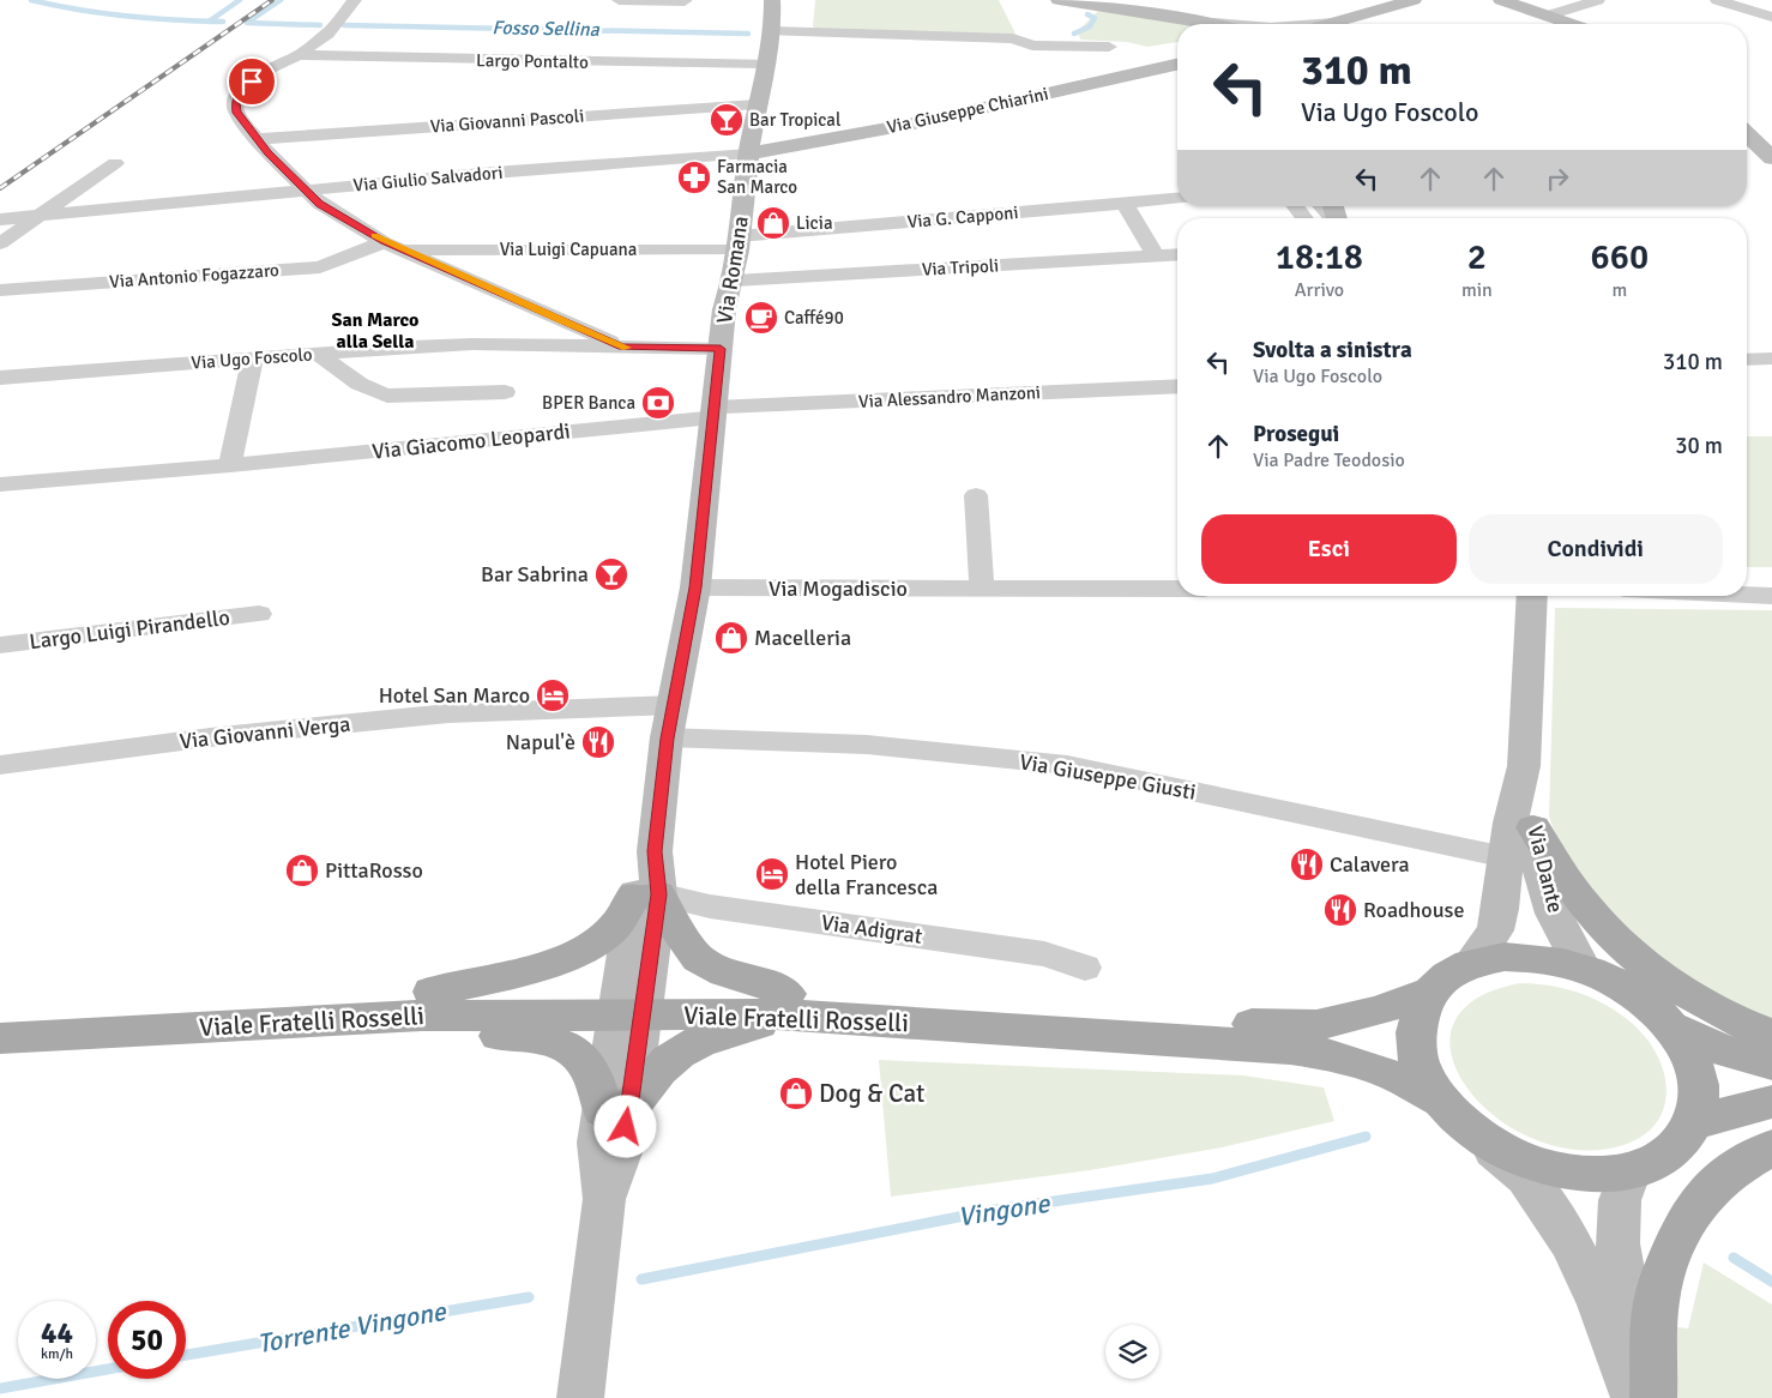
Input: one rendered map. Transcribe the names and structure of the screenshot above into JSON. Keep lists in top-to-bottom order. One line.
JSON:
{"streets":{"main road":["Viale Fratelli Rosselli"],"street":["Largo Pontalto","Via Giuseppe Chiarini","Via Giovanni Pascoli","Via Giulio Salvadori","Via G. Capponi","Via Luigi Capuana","Via Tripoli","Via Romana","Via Antonio Fogazzaro","Via Ugo Foscolo","Via Alessandro Manzoni","Via Giacomo Leopardi","Via Mogadiscio","Largo Luigi Pirandello","Via Giovanni Verga","Via Giuseppe Giusti","Via Dante","Via Adigrat"]},"crossings":[["Largo Pontalto","Via Romana"],["Via Giuseppe Chiarini","Via Giulio Salvadori"],["Via Giuseppe Chiarini","Via Romana"],["Via Giovanni Pascoli","Via Romana"],["Via Giulio Salvadori","Via Romana"],["Via G. Capponi","Via Luigi Capuana"],["Via G. Capponi","Via Romana"],["Via Luigi Capuana","Via Romana"],["Via Luigi Capuana","Via Antonio Fogazzaro"],["Via Tripoli","Via Romana"],["Via Romana","Via Ugo Foscolo"],["Via Romana","Via Alessandro Manzoni"],["Via Romana","Via Giacomo Leopardi"],["Via Romana","Via Mogadiscio"],["Via Romana","Via Giovanni Verga"],["Via Romana","Via Giuseppe Giusti"],["Via Romana","Via Adigrat"],["Via Romana","Viale Fratelli Rosselli"],["Via Alessandro Manzoni","Via Giacomo Leopardi"],["Via Giuseppe Giusti","Via Dante"]],"districts":["San Marco alla Sella"],"water":["Fosso Sellina","Vingone","Torrente Vingone"],"places":{"bar":["Bar Tropical","Bar Sabrina"],"pharmacy":["Farmacia San Marco"],"shop":["Licia","Macelleria","PittaRosso","Dog & Cat"],"cafe":["Caffé90"],"bank":["BPER Banca"],"hotel":["Hotel San Marco","Hotel Piero della Francesca"],"restaurant":["Napul'è","Calavera","Roadhouse"]},"page":{"turn":["310 m","Via Ugo Foscolo"],"eta":["18:18","Arrivo","2","min","660","m"],"list":[{"name":"Svolta a sinistra","note":"Via Ugo Foscolo","value":"310 m"},{"name":"Prosegui","note":"Via Padre Teodosio","value":"30 m"}],"buttons":["Esci","Condividi"],"speed":"44 km/h","limit":"50"}}
